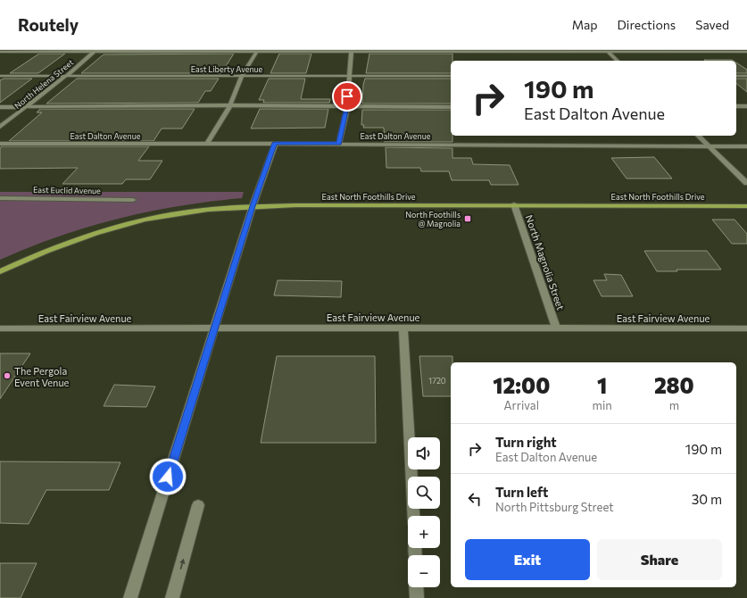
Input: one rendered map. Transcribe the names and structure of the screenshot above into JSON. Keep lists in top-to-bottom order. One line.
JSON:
{"streets":{"main road":["East North Foothills Drive"],"street":["East Liberty Avenue","North Helena Street","East Dalton Avenue","East Euclid Avenue","North Magnolia Street","East Fairview Avenue"]},"crossings":[["East Liberty Avenue","North Helena Street"],["East North Foothills Drive","North Magnolia Street"],["North Magnolia Street","East Fairview Avenue"]],"places":{"transit":["North Foothills @ Magnolia"],"other":["The Pergola Event Venue"]},"house_numbers":["1720"],"page":{"header":"Routely","nav":["Map","Directions","Saved"],"turn":["190 m","East Dalton Avenue"],"eta":["12:00","Arrival","1","min","280","m"],"list":[{"name":"Turn right","note":"East Dalton Avenue","value":"190 m"},{"name":"Turn left","note":"North Pittsburg Street","value":"30 m"}],"map_buttons":["+","−"],"buttons":["Exit","Share"]}}
